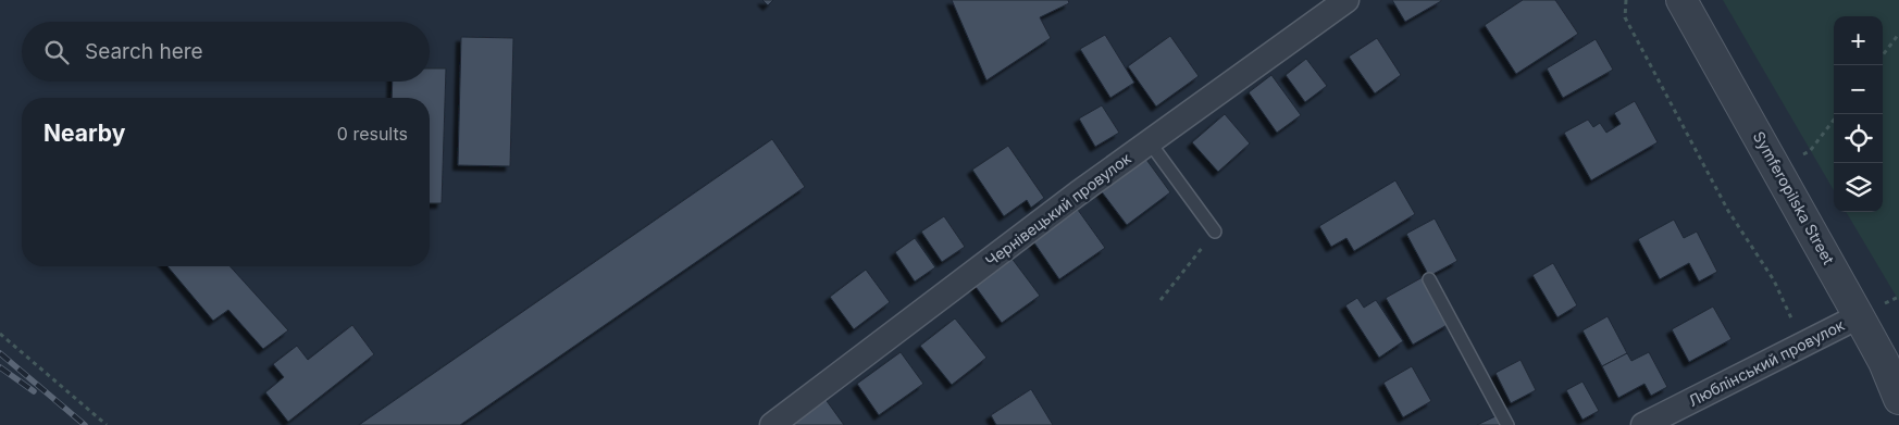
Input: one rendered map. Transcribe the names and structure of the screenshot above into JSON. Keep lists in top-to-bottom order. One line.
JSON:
{"streets":{"street":["Symferopilska Street","Чернівецький провулок","Люблінський провулок"]},"crossings":[["Symferopilska Street","Люблінський провулок"]],"page":{"map_buttons":["+","−"],"search":"Search here","heading":["Nearby","0 results"]}}
